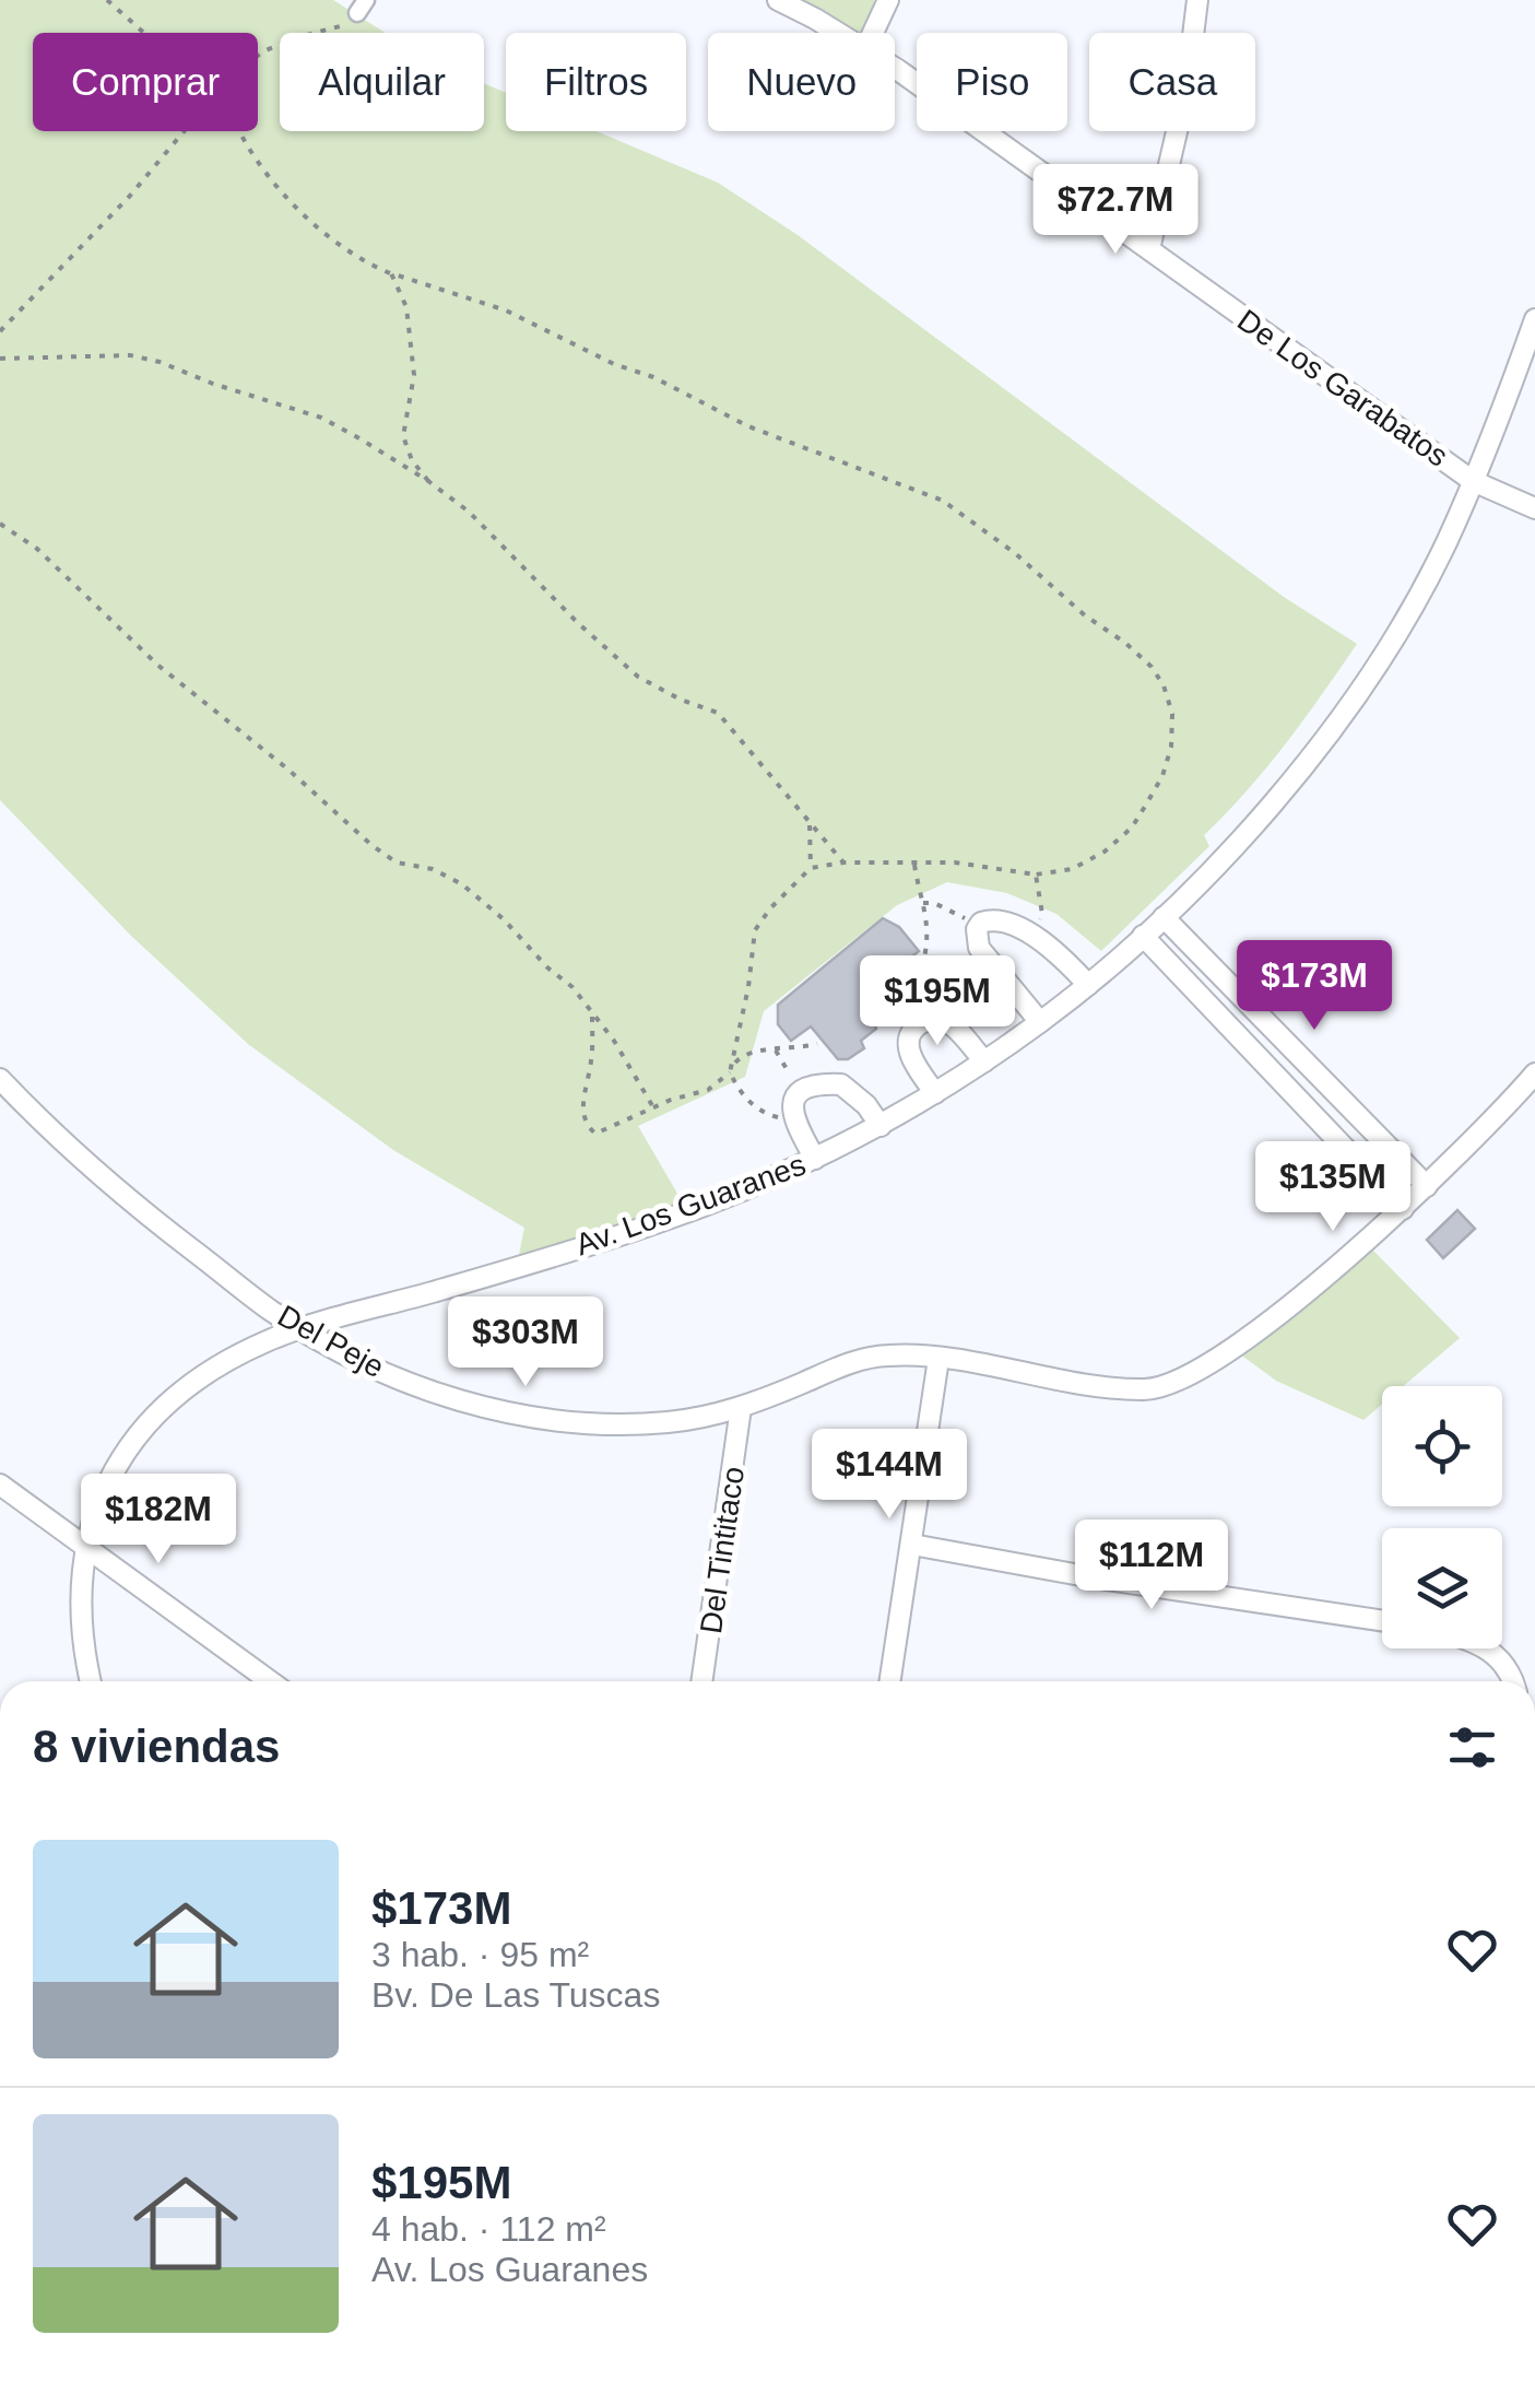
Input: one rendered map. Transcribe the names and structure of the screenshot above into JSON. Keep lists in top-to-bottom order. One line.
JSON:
{"streets":{"street":["De Los Garabatos","Av. Los Guaranes","Del Peje","Del Tintitaco"]},"crossings":[["De Los Garabatos","Av. Los Guaranes"],["Av. Los Guaranes","Del Peje"],["Del Peje","Del Tintitaco"]],"page":{"chip":["Comprar","Alquilar","Filtros","Nuevo","Piso","Casa"],"price":["$72.7M","$173M","$195M","$135M","$303M","$144M","$182M","$112M"],"heading":"8 viviendas","list":[{"name":"$173M","note":"3 hab. · 95 m² · Bv. De Las Tuscas"},{"name":"$195M","note":"4 hab. · 112 m² · Av. Los Guaranes"}]}}
